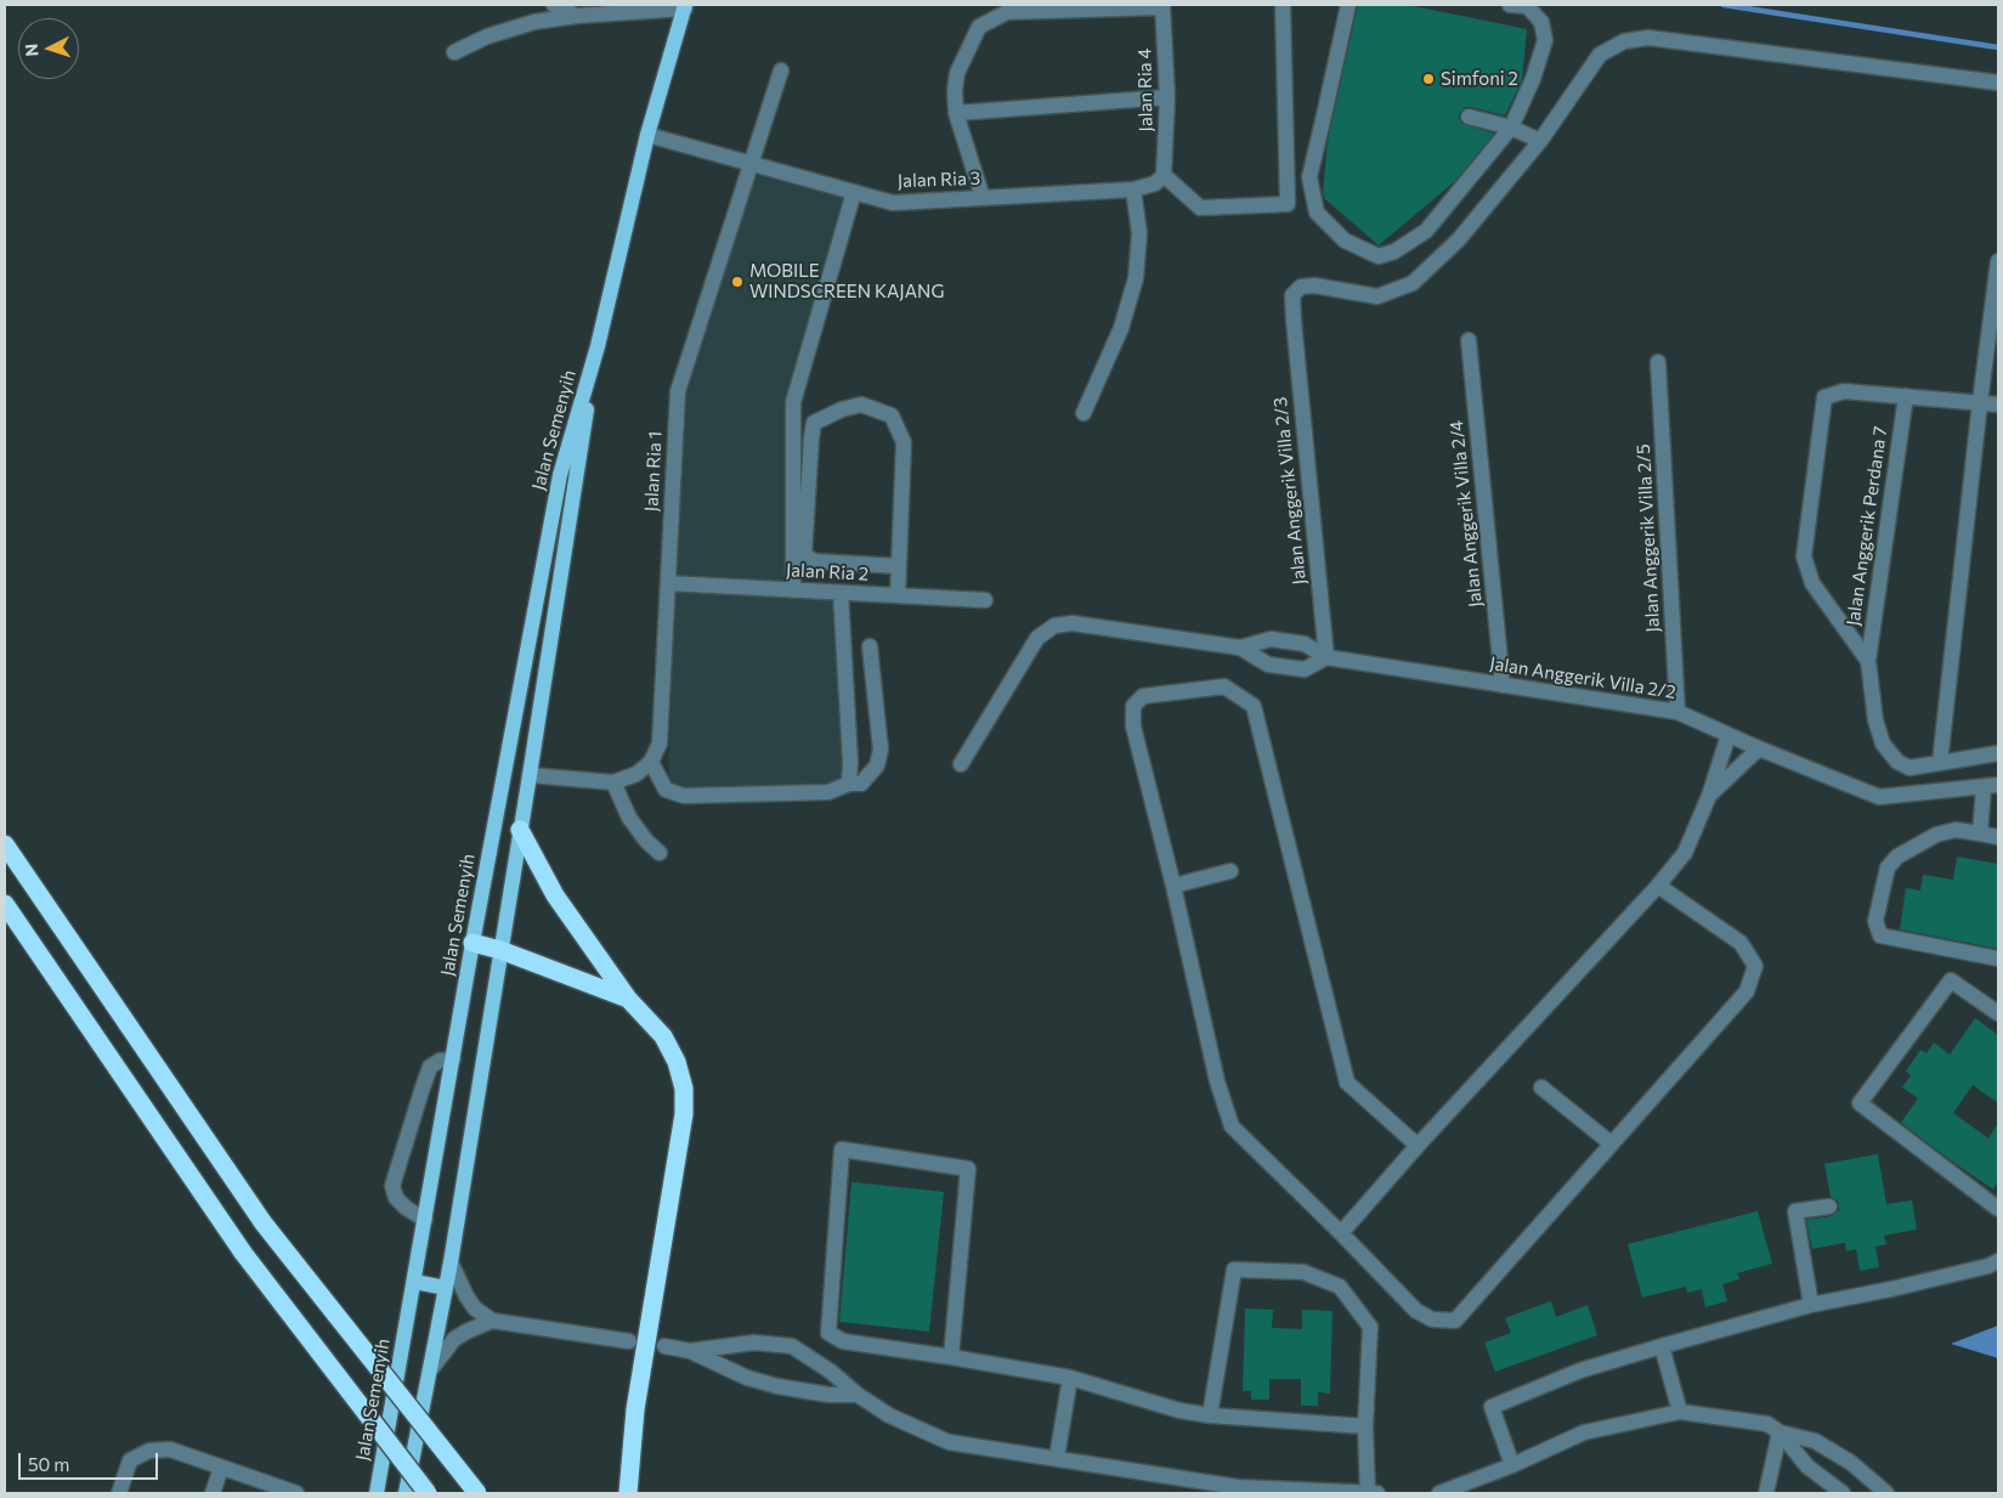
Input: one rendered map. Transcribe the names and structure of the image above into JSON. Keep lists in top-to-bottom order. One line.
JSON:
{"streets":{"main road":["Jalan Semenyih"],"street":["Jalan Ria 4","Jalan Ria 3","Jalan Ria 1","Jalan Anggerik Villa 2/3","Jalan Anggerik Villa 2/4","Jalan Anggerik Perdana 7","Jalan Anggerik Villa 2/5","Jalan Ria 2","Jalan Anggerik Villa 2/2"]},"crossings":[["Jalan Ria 4","Jalan Ria 3"],["Jalan Ria 3","Jalan Semenyih"],["Jalan Ria 3","Jalan Ria 1"],["Jalan Ria 1","Jalan Ria 2"],["Jalan Anggerik Villa 2/3","Jalan Anggerik Villa 2/2"],["Jalan Anggerik Villa 2/4","Jalan Anggerik Villa 2/2"],["Jalan Anggerik Villa 2/5","Jalan Anggerik Villa 2/2"]],"places":["Simfoni 2","MOBILE WINDSCREEN KAJANG"],"scale_bar":"50 m","north":"left"}
